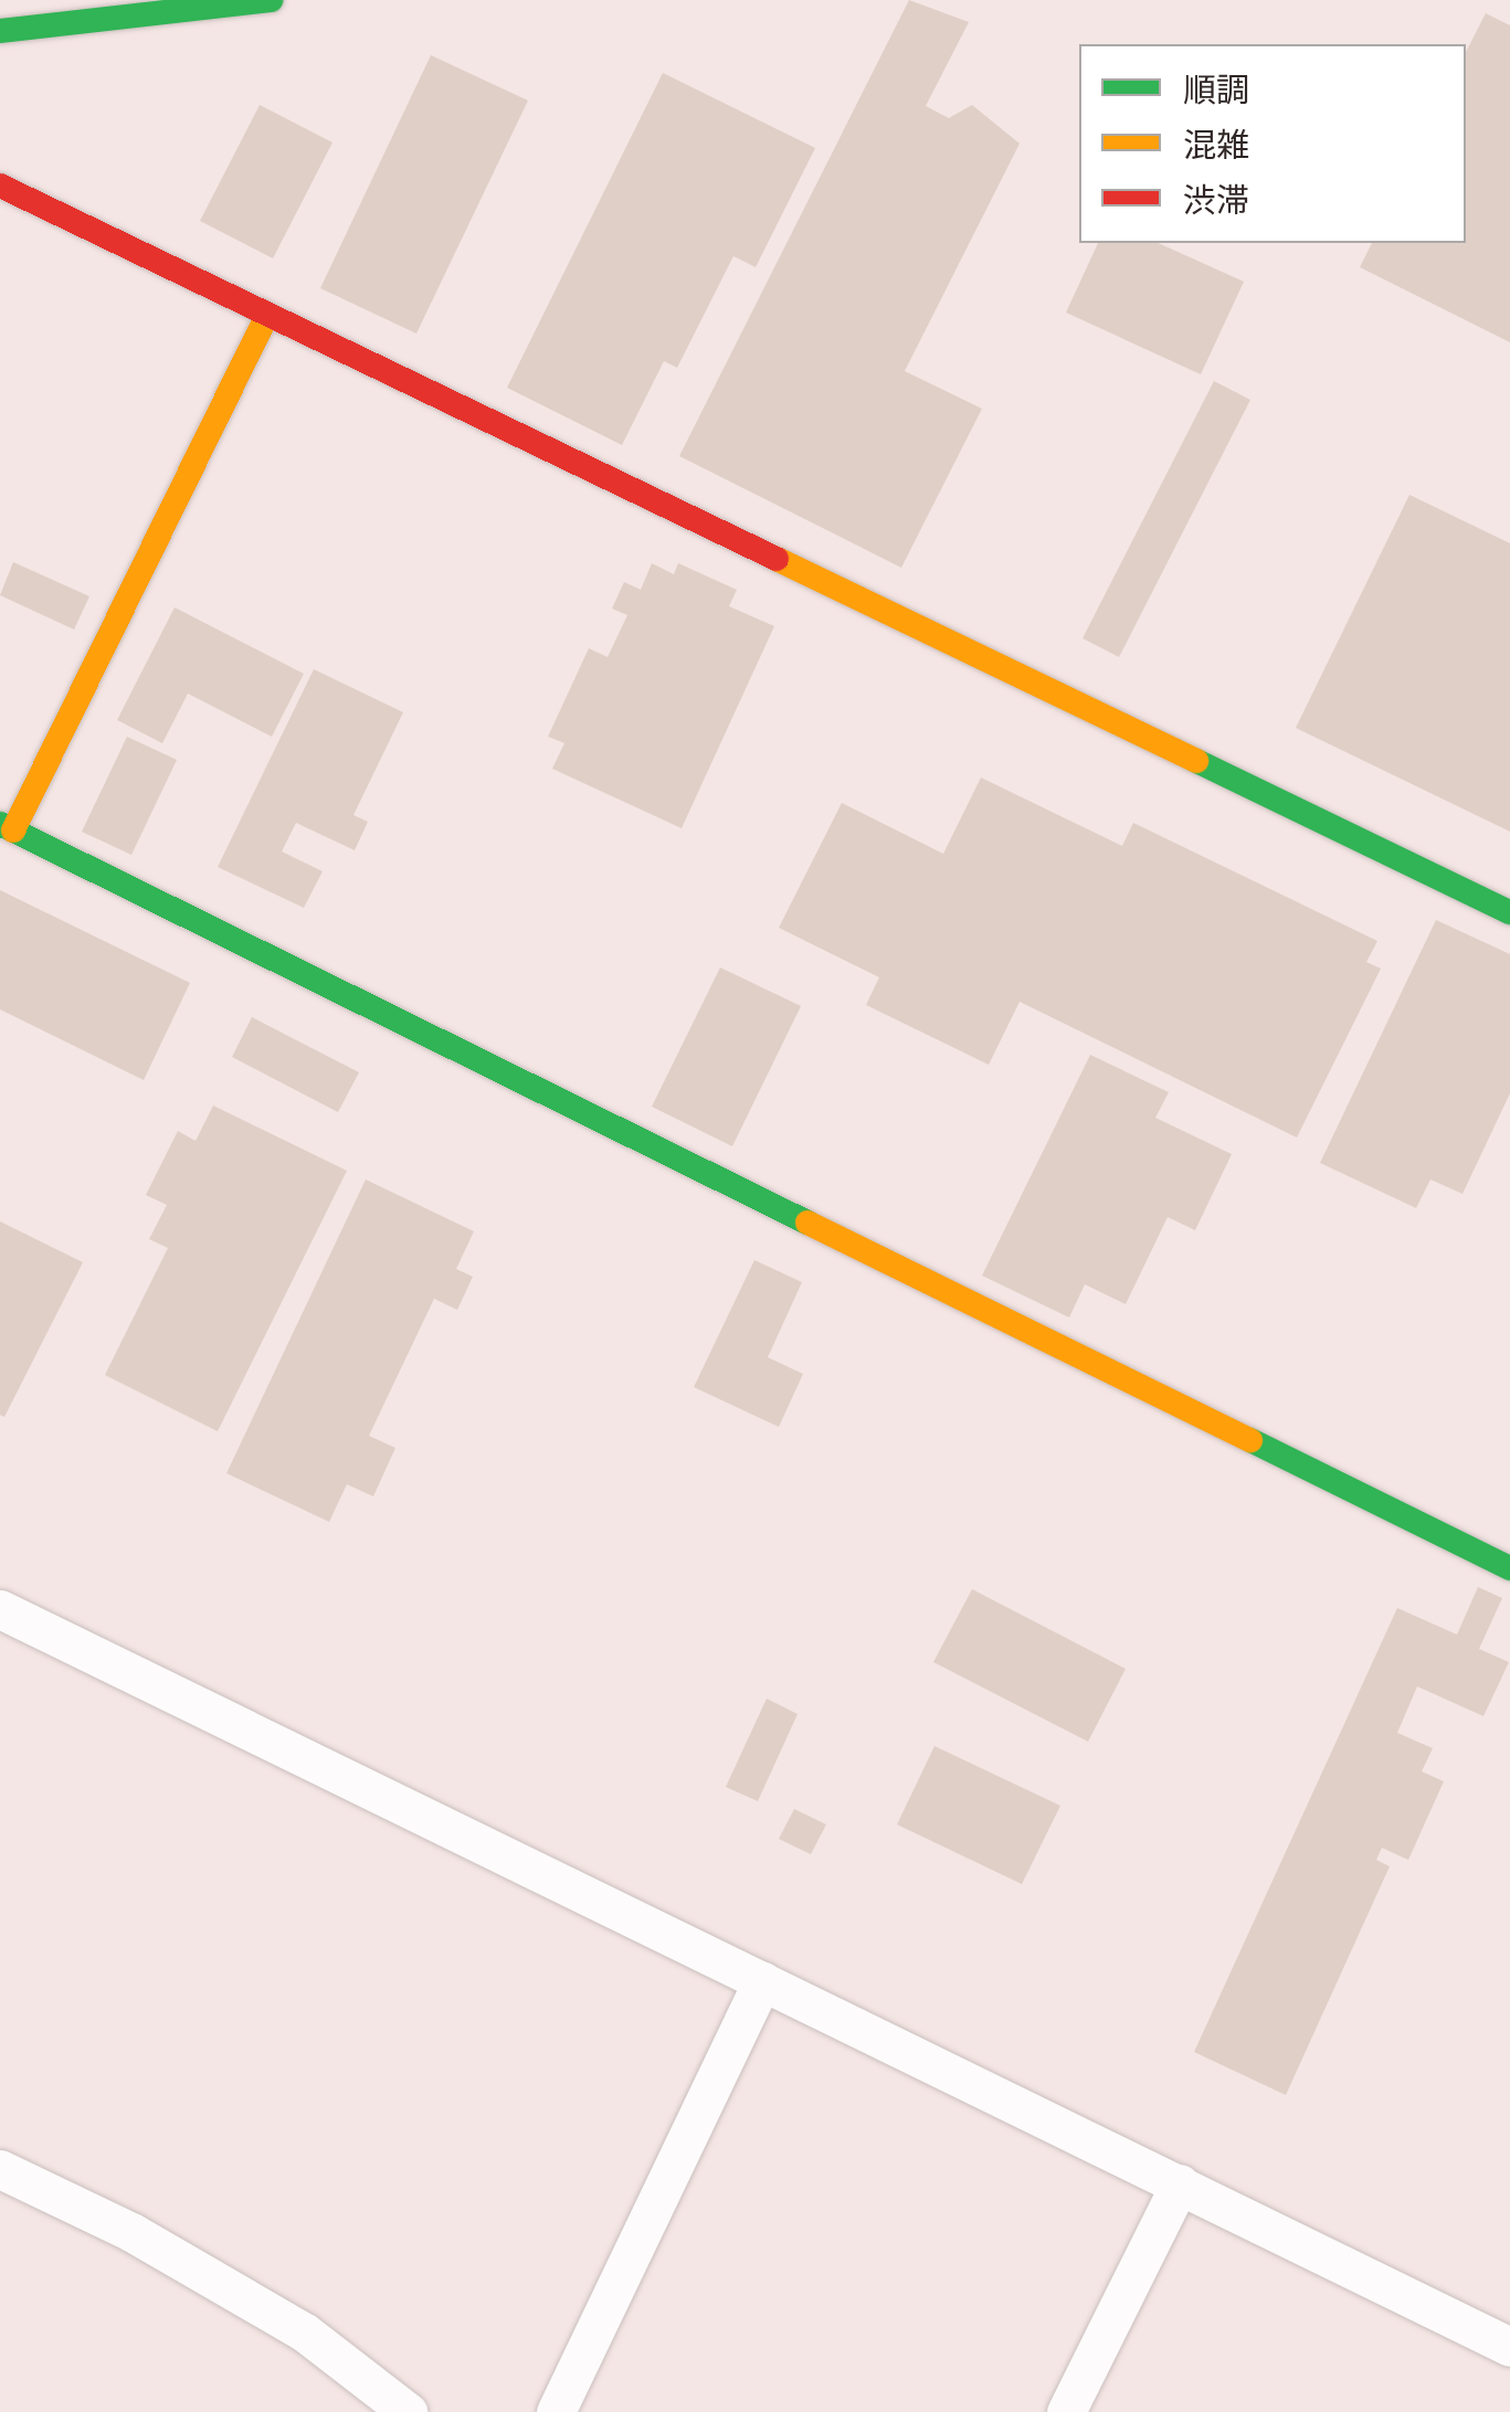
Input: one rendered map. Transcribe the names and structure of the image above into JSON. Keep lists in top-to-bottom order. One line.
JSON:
{"legend":["順調","混雑","渋滞"]}
